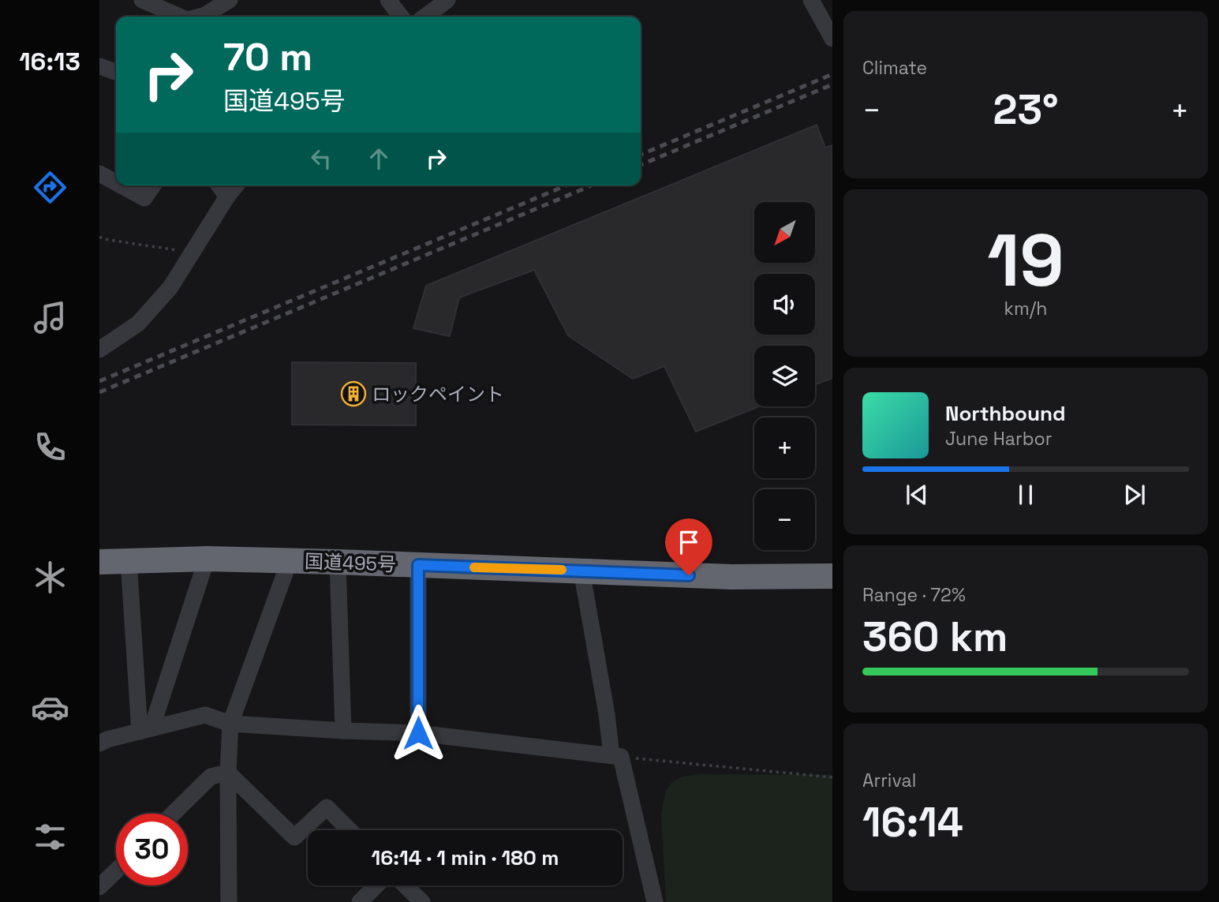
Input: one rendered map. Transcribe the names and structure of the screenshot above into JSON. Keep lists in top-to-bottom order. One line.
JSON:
{"streets":{"highway":["国道495号"]},"places":{"building":["ロックペイント"]},"north":"bottom left","page":{"tabs":"16:13","tile":["Climate",["19","km/h"],["Range · 72%","360 km"],["Arrival","16:14"]],"turn":["70 m","国道495号"],"heat":["−","23°","+"],"map_buttons":["+","−"],"song":["Northbound","June Harbor"],"limit":"30","trip":"16:14 · 1 min · 180 m"}}
